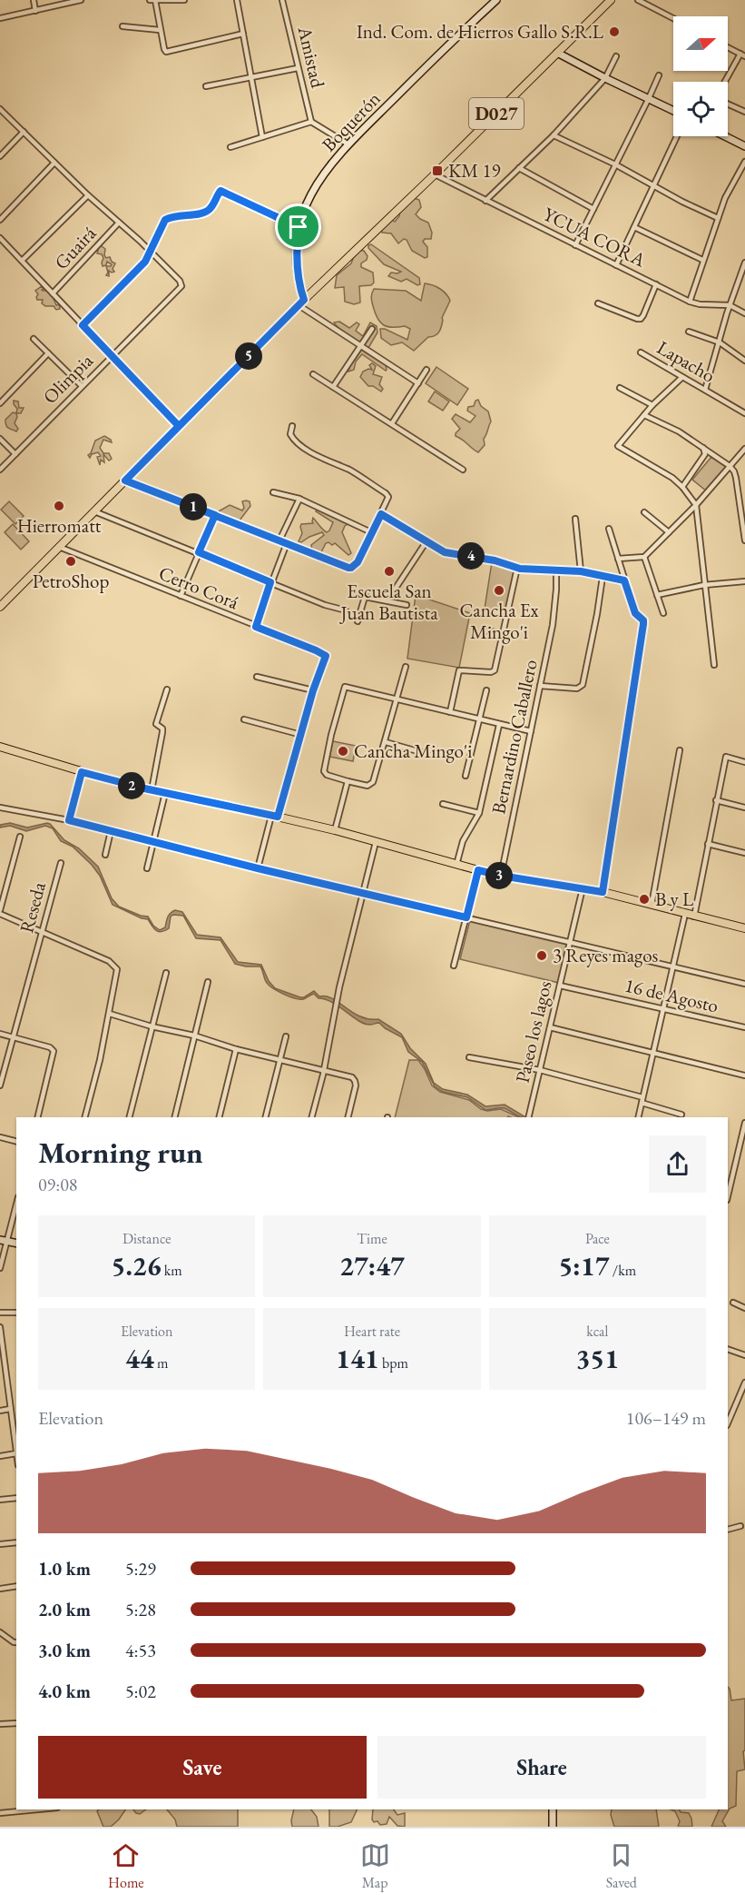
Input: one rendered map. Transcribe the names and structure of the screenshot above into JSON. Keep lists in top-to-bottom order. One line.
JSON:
{"streets":{"main road":["D027"],"street":["Amistad","Boquerón","YCUA CORA","Guairá","Lapacho","Olimpia","Cerro Corá","Bernardino Caballero","Reseda","16 de Agosto","Paseo los lagos"]},"crossings":[["D027","Boquerón"],["D027","YCUA CORA"],["D027","Cerro Corá"],["16 de Agosto","Paseo los lagos"]],"places":{"other":["Ind. Com. de Hierros Gallo S.R.L","Hierromatt","PetroShop","Escuela San Juan Bautista","Cancha Ex Mingo'i","Cancha Mingo'i","B y L","3 Reyes magos"],"transit":["KM 19"]},"north":"right","page":{"pins":["5","1","4","2","3"],"heading":["Morning run","09:08"],"stats":[["Distance","5.26 km"],["Time","27:47"],["Pace","5:17 /km"],["Elevation","44 m"],["Heart rate","141 bpm"],["kcal","351"]],"chart":["Elevation","106–149 m"],"list":[{"name":"1.0 km","note":"5:29"},{"name":"2.0 km","note":"5:28"},{"name":"3.0 km","note":"4:53"},{"name":"4.0 km","note":"5:02"}],"buttons":["Save","Share"],"tabs":["Home","Map","Saved"]}}
